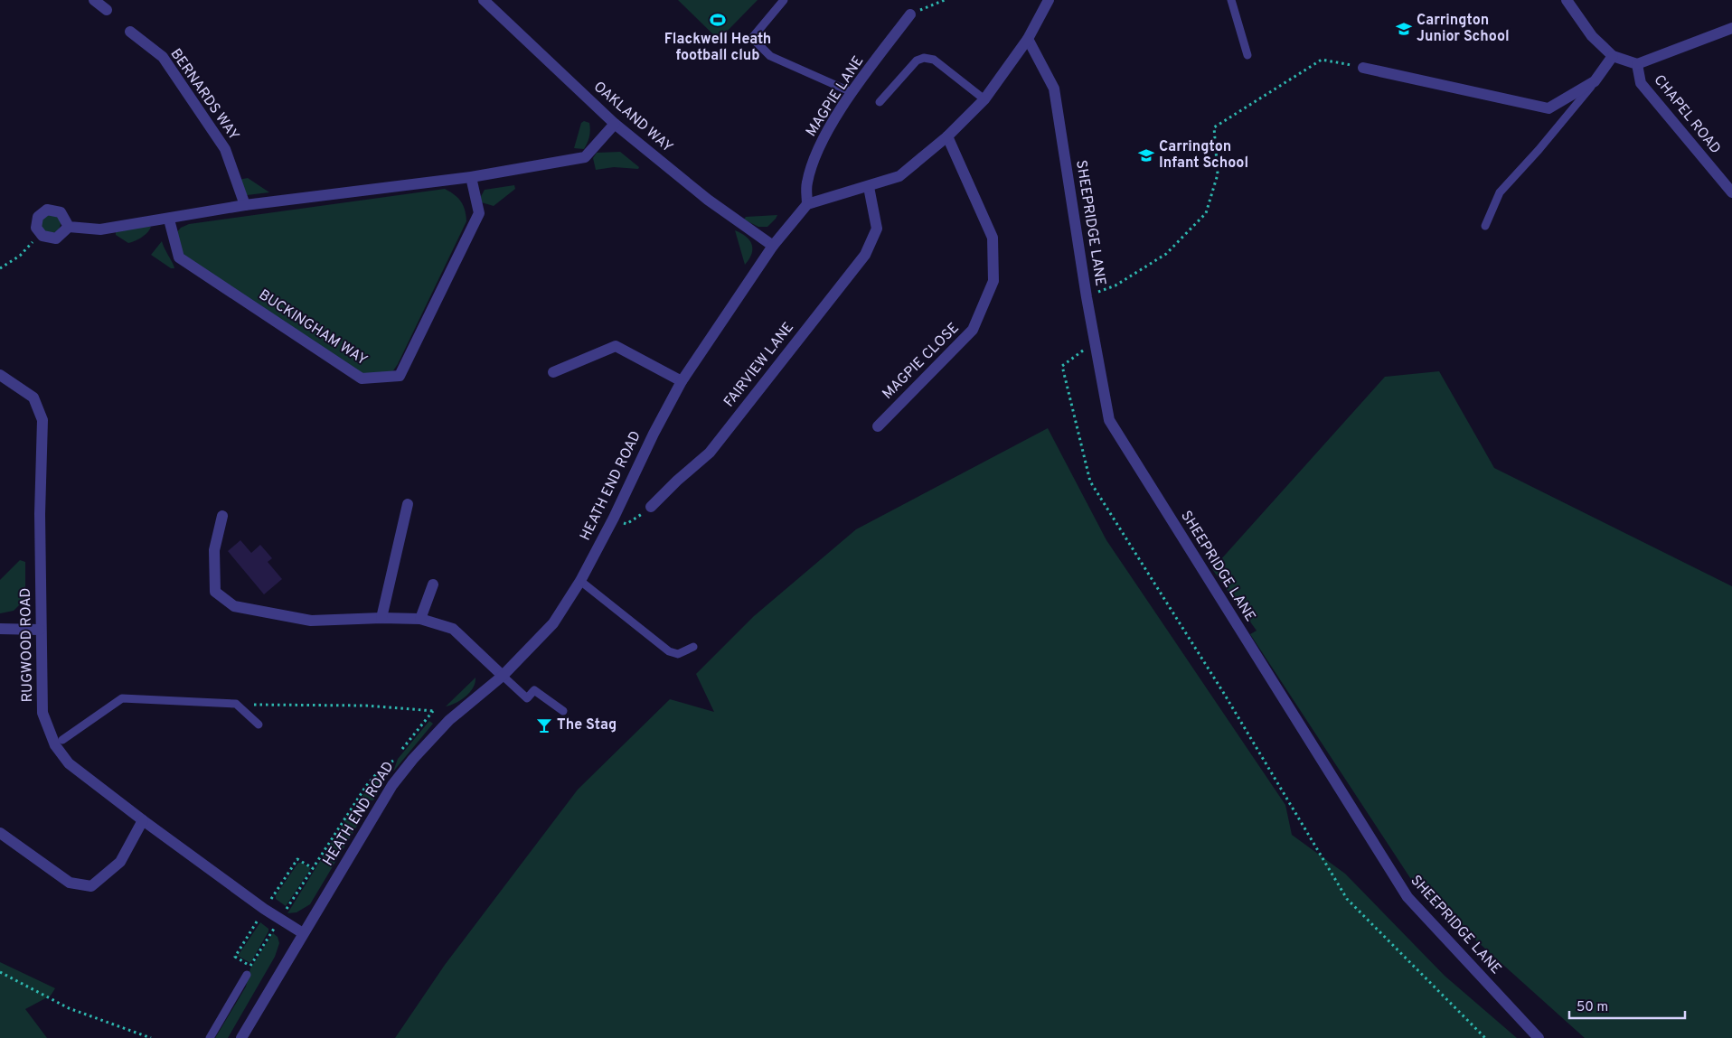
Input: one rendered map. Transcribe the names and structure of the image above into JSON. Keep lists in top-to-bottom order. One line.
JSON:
{"streets":{"street":["BERNARDS WAY","MAGPIE LANE","CHAPEL ROAD","OAKLAND WAY","SHEEPRIDGE LANE","BUCKINGHAM WAY","MAGPIE CLOSE","FAIRVIEW LANE","HEATH END ROAD","RUGWOOD ROAD"]},"crossings":[["MAGPIE LANE","HEATH END ROAD"],["OAKLAND WAY","HEATH END ROAD"],["HEATH END ROAD","RUGWOOD ROAD"]],"places":{"sports":["Flackwell Heath football club"],"school or university":["Carrington Junior School","Carrington Infant School"],"bar":["The Stag"]},"scale_bar":"50 m"}
